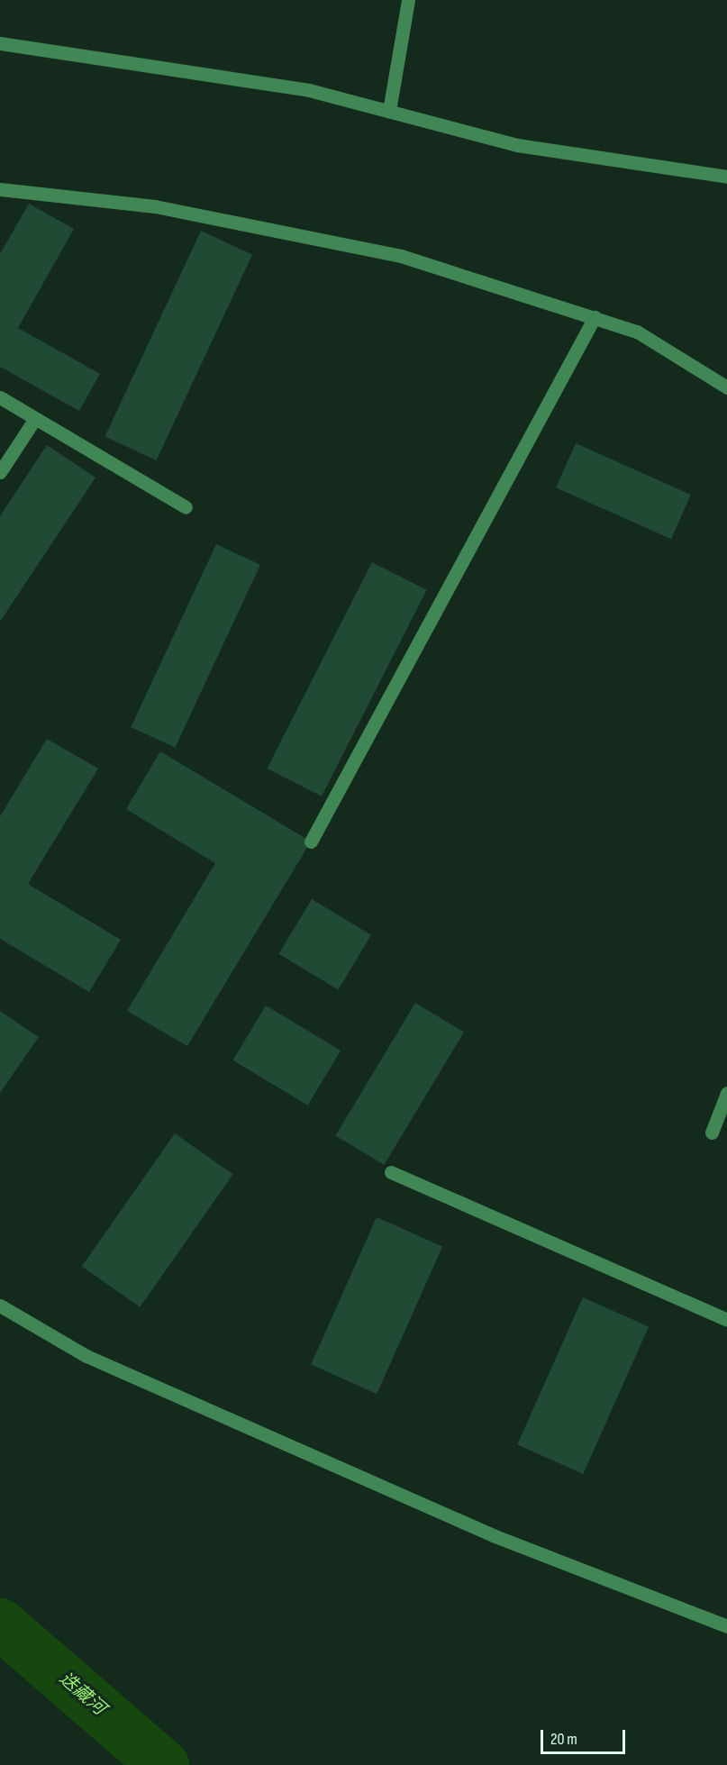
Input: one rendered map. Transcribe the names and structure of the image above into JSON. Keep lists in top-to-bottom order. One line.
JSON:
{"water":["迭藏河"],"scale_bar":"20 m"}
